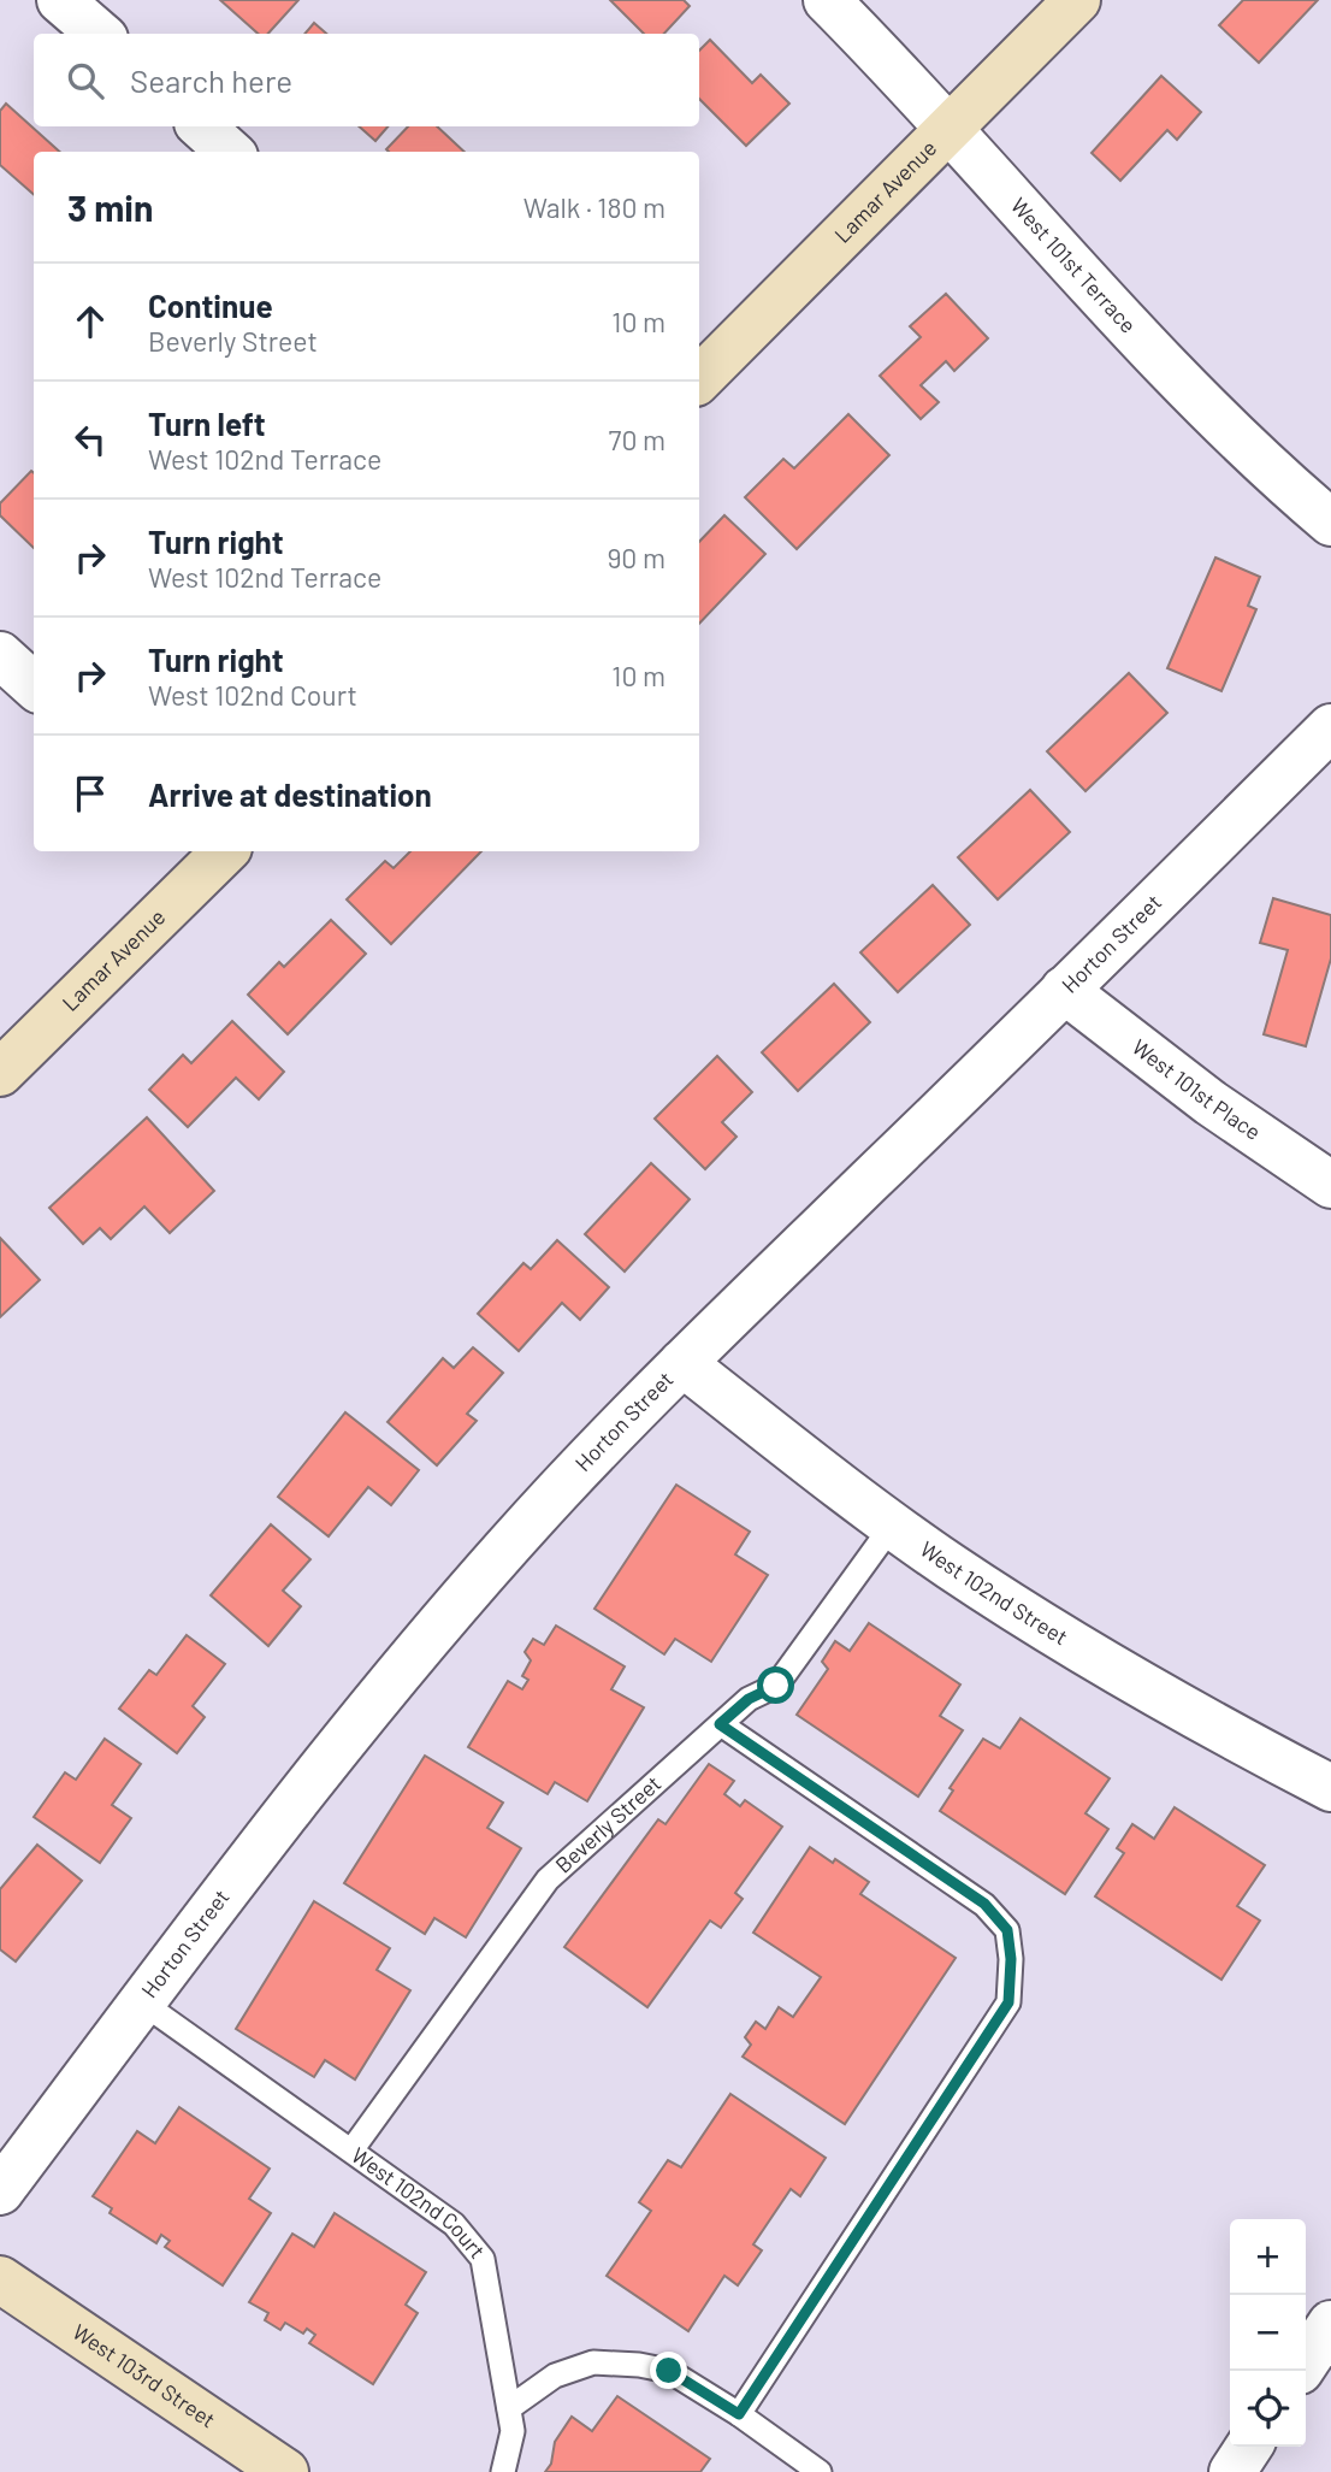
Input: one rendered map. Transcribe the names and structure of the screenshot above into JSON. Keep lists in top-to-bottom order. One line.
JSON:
{"streets":{"street":["Lamar Avenue","West 101st Terrace","Horton Street","West 101st Place","West 102nd Street","West 103rd Street"],"lane":["Beverly Street","West 102nd Court"]},"crossings":[["Lamar Avenue","West 101st Terrace"],["Horton Street","West 101st Place"],["Horton Street","West 102nd Street"],["Horton Street","West 102nd Court"],["West 102nd Street","Beverly Street"],["Beverly Street","West 102nd Court"]],"page":{"search":"Search here","heading":["3 min","Walk · 180 m"],"list":[["Continue","Beverly Street","10 m"],["Turn left","West 102nd Terrace","70 m"],["Turn right","West 102nd Terrace","90 m"],["Turn right","West 102nd Court","10 m"],"Arrive at destination"],"map_buttons":["+","−"]}}
